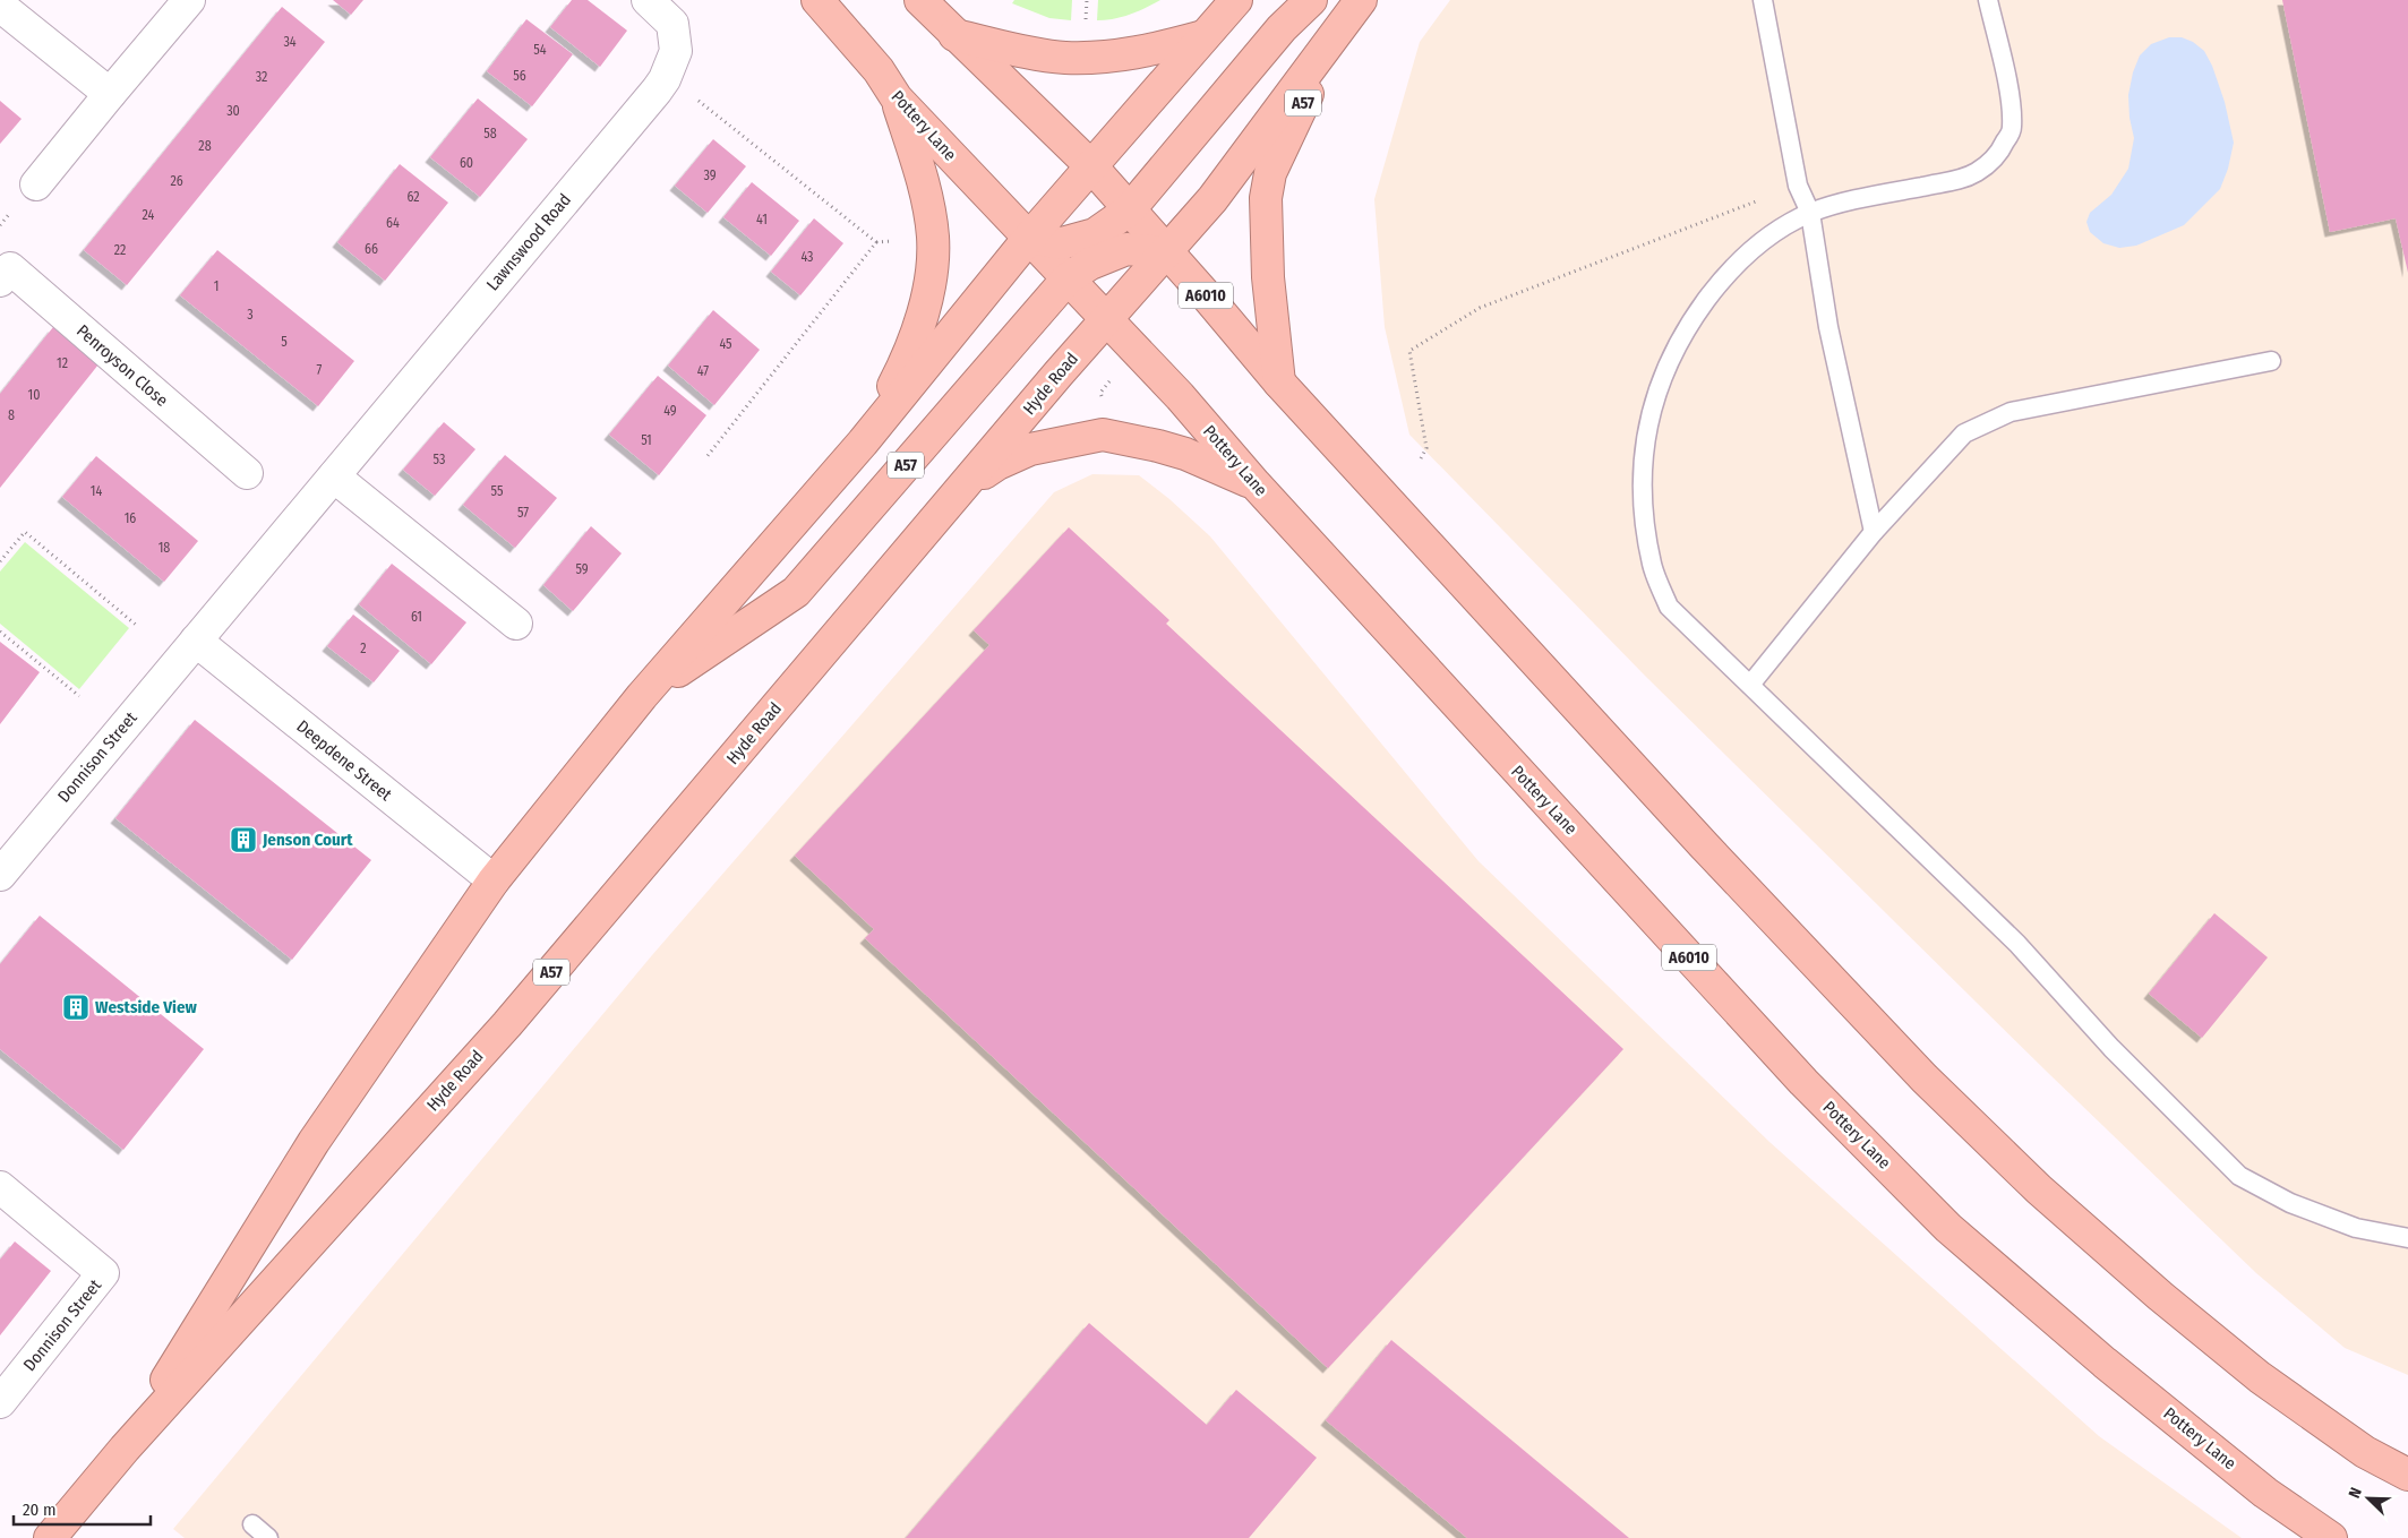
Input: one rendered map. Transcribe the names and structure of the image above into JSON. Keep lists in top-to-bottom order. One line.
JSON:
{"streets":{"highway":["A57","Pottery Lane","A6010","Hyde Road"],"street":["Lawnswood Road","Penroyson Close","Donnison Street","Deepdene Street"]},"crossings":[["A57","Pottery Lane"],["A57","A6010"],["A57","Hyde Road"],["Pottery Lane","Hyde Road"],["Lawnswood Road","Donnison Street"],["Lawnswood Road","Deepdene Street"],["A6010","Hyde Road"],["Hyde Road","Deepdene Street"],["Donnison Street","Deepdene Street"]],"places":{"building":["Jenson Court","Westside View"]},"house_numbers":["34","54","56","32","30","58","28","60","39","26","62","24","41","64","66","22","43","1","3","5","45","12","7","47","10","49","8","51","53","14","55","57","16","18","59","61","2"],"scale_bar":"20 m","north":"top left"}
